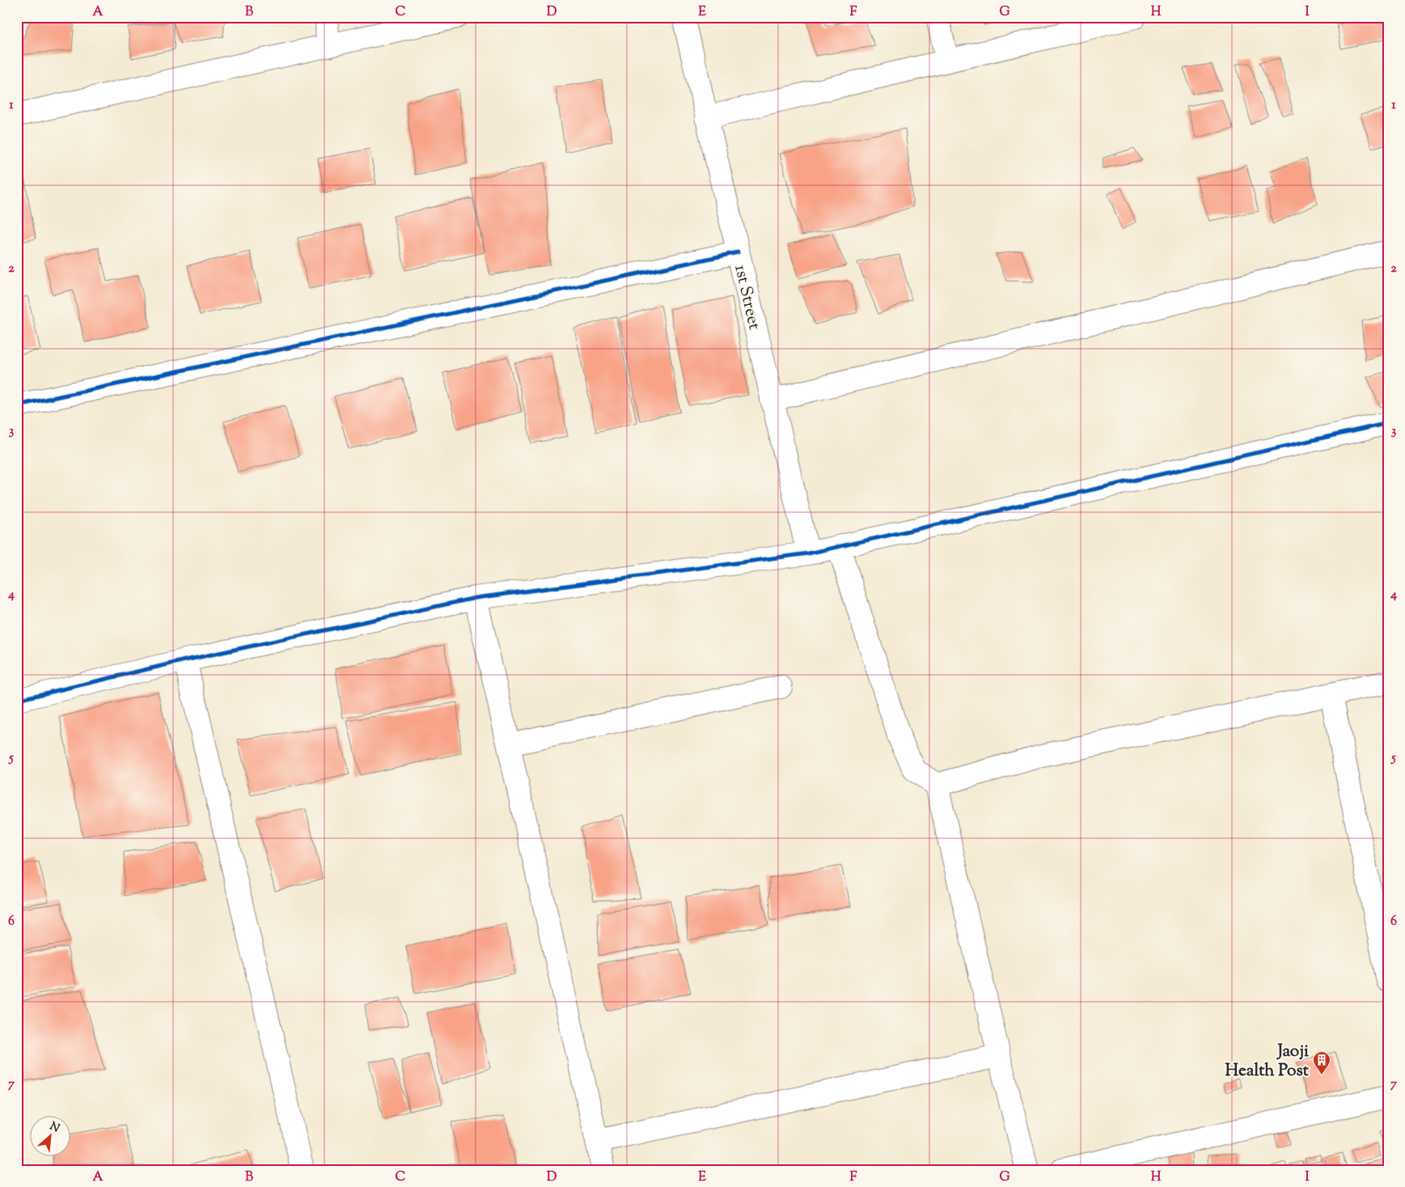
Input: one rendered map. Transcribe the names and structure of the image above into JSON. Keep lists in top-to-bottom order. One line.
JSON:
{"streets":{"street":["1st Street"]},"places":{"building":["Jaoji Health Post"]},"north":"top right","grid":{"columns":["A","B","C","D","E","F","G","H","I"],"rows":["1","2","3","4","5","6","7"]}}
